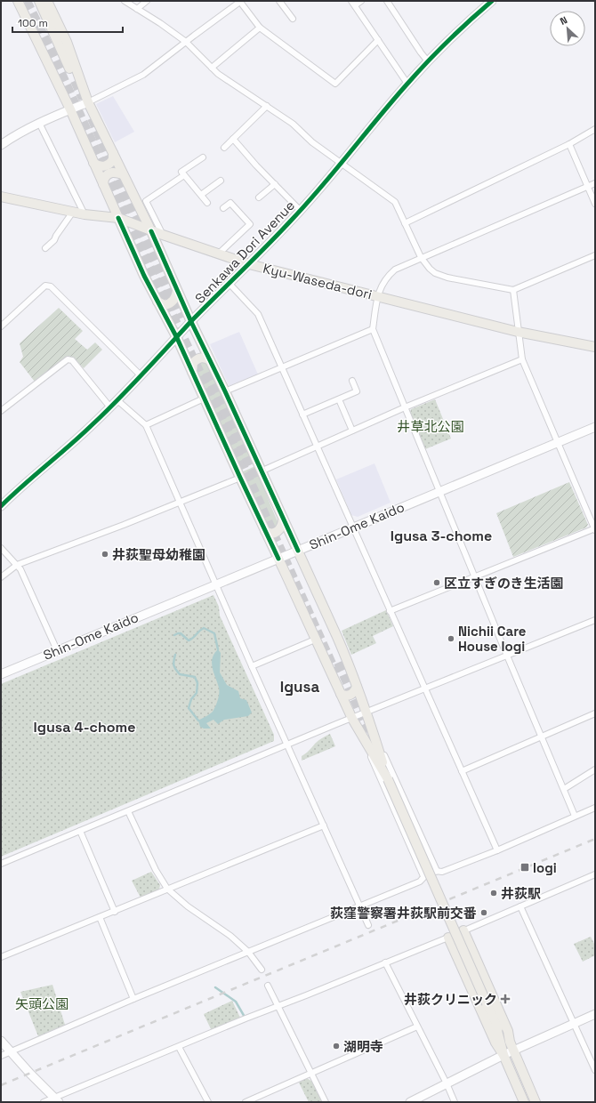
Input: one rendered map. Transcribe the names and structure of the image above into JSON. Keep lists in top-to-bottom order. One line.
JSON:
{"streets":{"main road":["Senkawa Dori Avenue","Kyu-Waseda-dori","Shin-Ome Kaido"]},"crossings":[["Senkawa Dori Avenue","Kyu-Waseda-dori"]],"districts":["Igusa 3-chome","Igusa","Igusa 4-chome"],"parks":["井草北公園","矢頭公園"],"places":{"other":["井荻聖母幼稚園","区立すぎのき生活園","Nichii Care House Iogi","井荻駅","荻窪警察署井荻駅前交番","湖明寺"],"transit":["Iogi"],"health":["井荻クリニック"]},"scale_bar":"100 m","north":"top left"}
